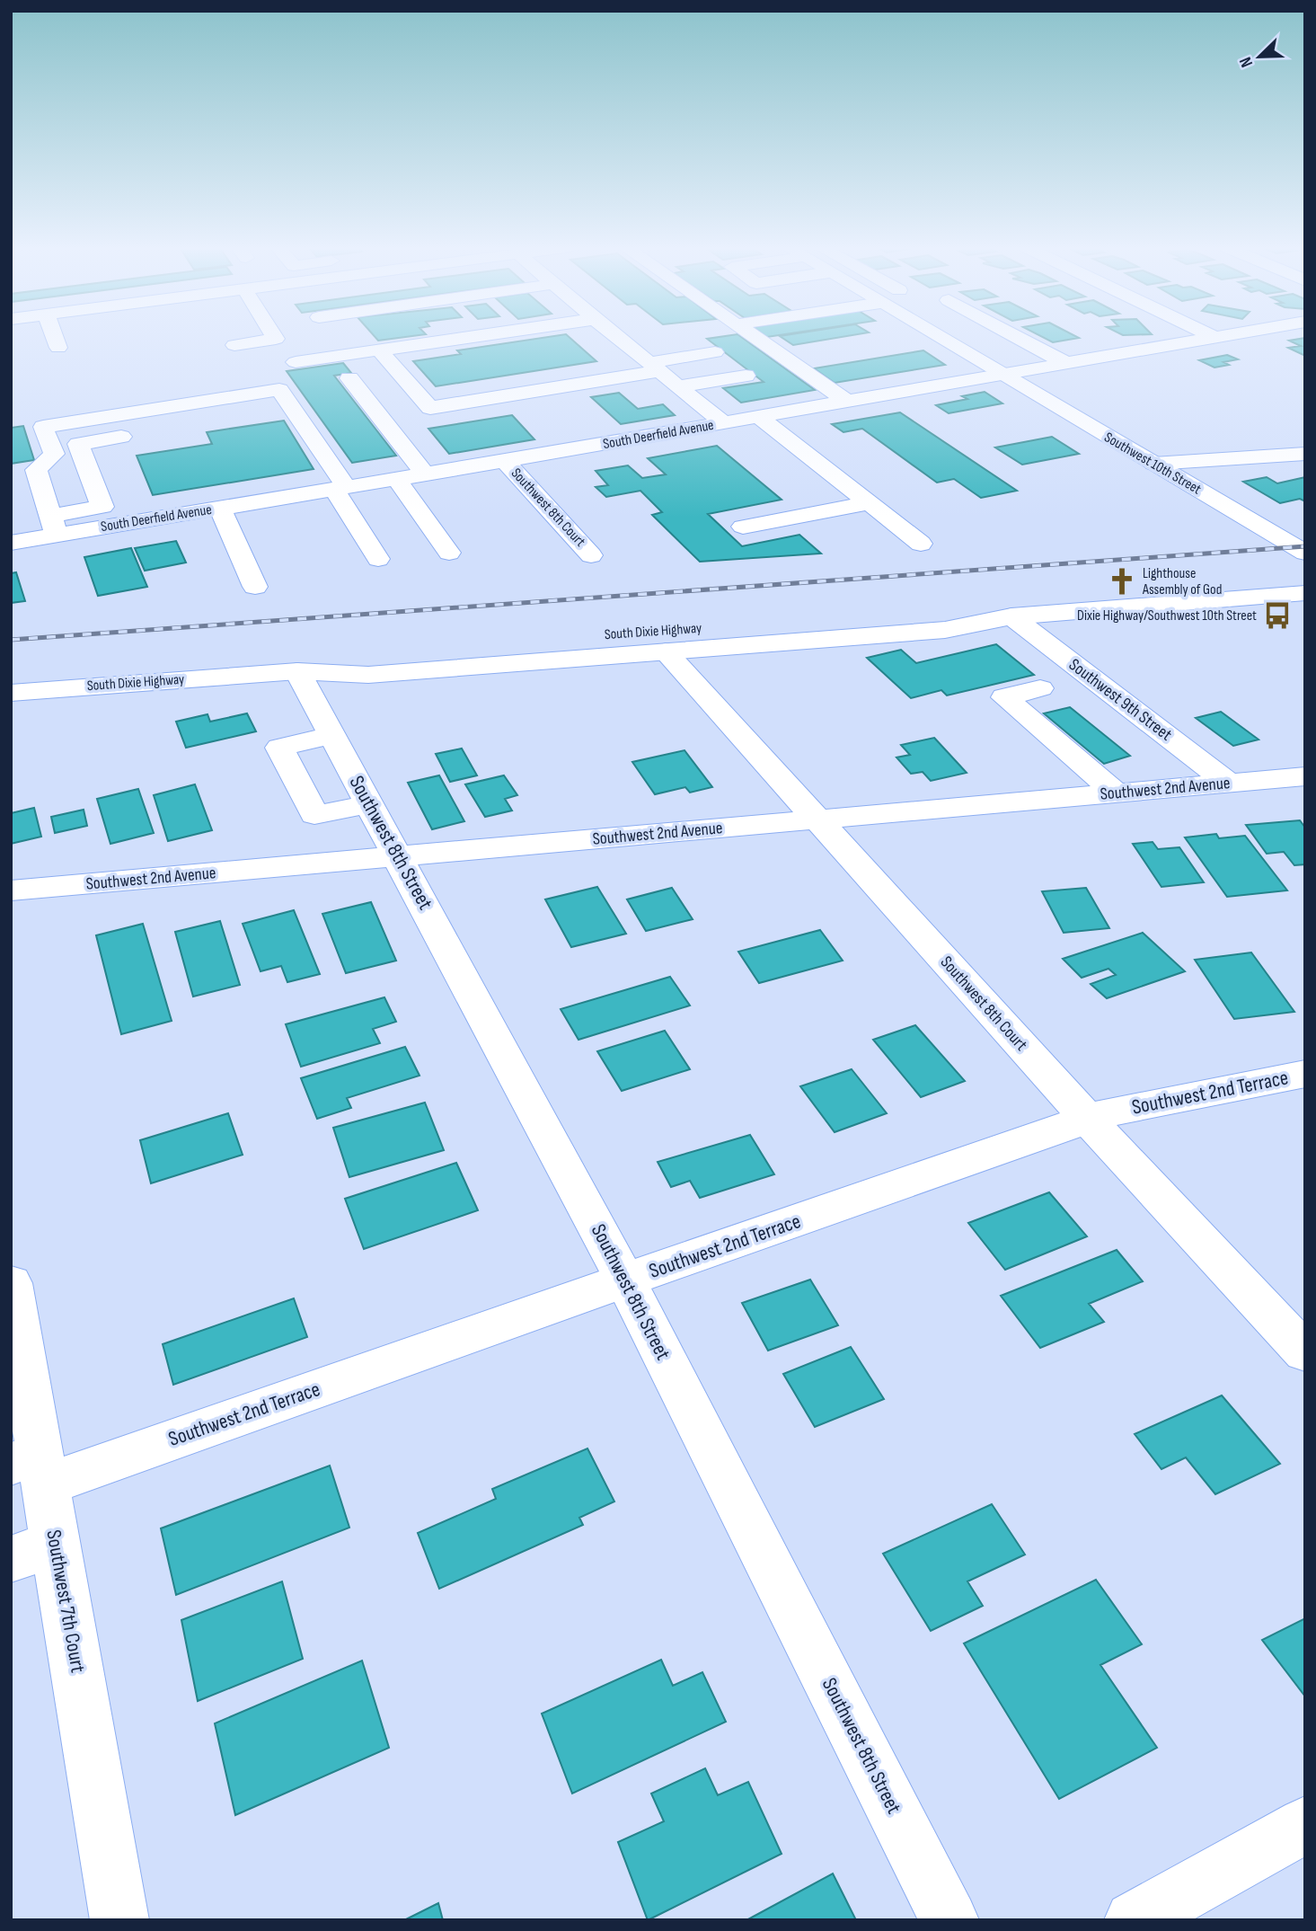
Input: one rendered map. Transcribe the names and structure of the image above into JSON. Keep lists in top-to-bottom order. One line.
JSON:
{"streets":{"street":["South Deerfield Avenue","Southwest 10th Street","Southwest 8th Court","South Dixie Highway","Southwest 9th Street","Southwest 2nd Avenue","Southwest 8th Street","Southwest 2nd Terrace","Southwest 7th Court"]},"crossings":[["South Deerfield Avenue","Southwest 10th Street"],["South Deerfield Avenue","Southwest 8th Court"],["Southwest 8th Court","South Dixie Highway"],["Southwest 8th Court","Southwest 2nd Avenue"],["Southwest 8th Court","Southwest 2nd Terrace"],["South Dixie Highway","Southwest 9th Street"],["South Dixie Highway","Southwest 8th Street"],["Southwest 9th Street","Southwest 2nd Avenue"],["Southwest 2nd Avenue","Southwest 8th Street"],["Southwest 8th Street","Southwest 2nd Terrace"],["Southwest 2nd Terrace","Southwest 7th Court"]],"places":{"church":["Lighthouse Assembly of God"],"bus stop":["Dixie Highway/Southwest 10th Street"]},"north":"bottom left"}
